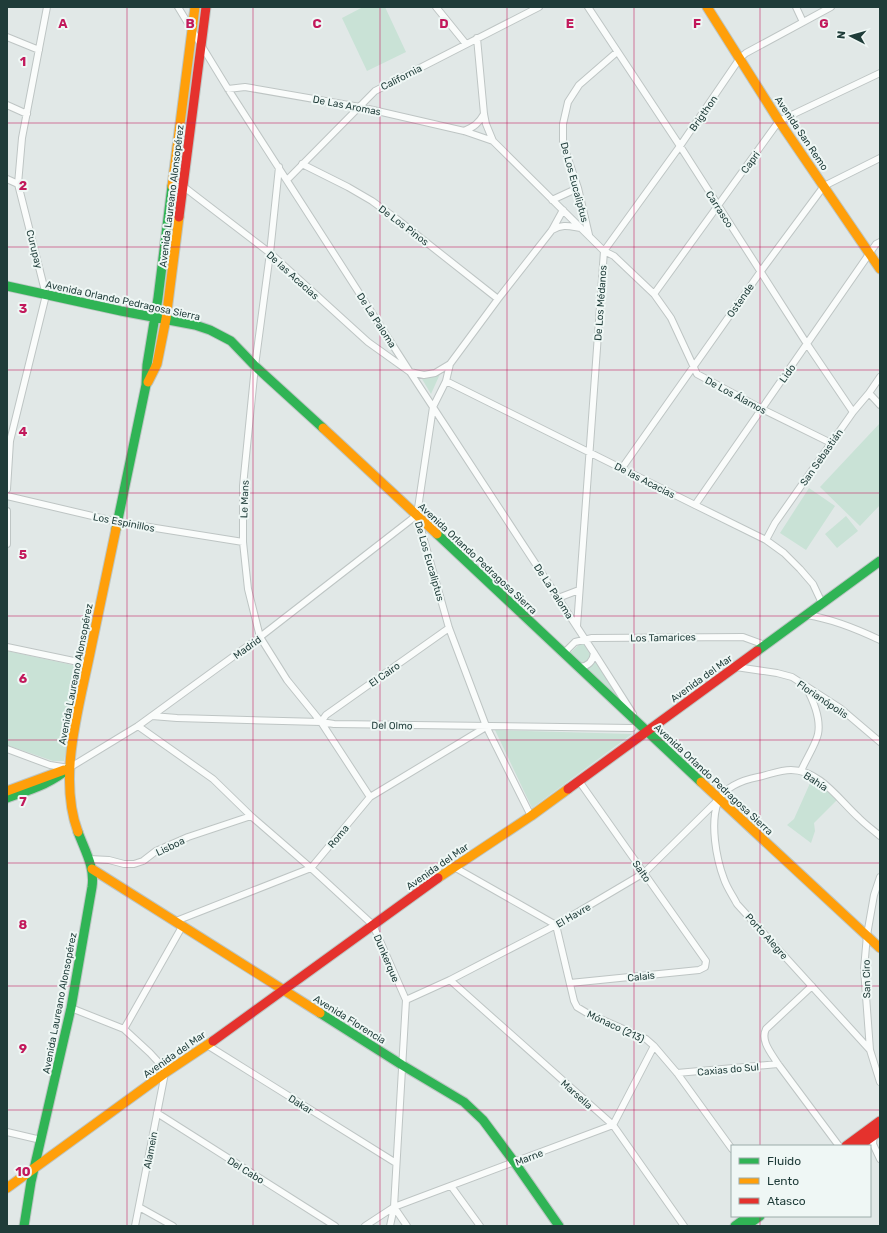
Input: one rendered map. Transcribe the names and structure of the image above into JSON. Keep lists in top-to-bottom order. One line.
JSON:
{"streets":{"street":["California","De Las Aromas","Brigthon","Avenida San Remo","Capri","De Los Eucaliptus","Avenida Laureano Alonsopérez","Carrasco","De Los Pinos","Curupay","De las Acacias","Avenida Orlando Pedragosa Sierra","Ostende","De Los Médanos","De La Paloma","Lido","De Los Álamos","San Sebastián","Le Mans","Los Espinillos","Los Tamarices","Madrid","El Cairo","Avenida del Mar","Florianópolis","Del Olmo","Bahía","Roma","Lisboa","Salto","El Havre","Porto Alegre","Dunkerque","Calais","San Ciro","Avenida Florencia","Mónaco (213)","Caxias do Sul","Marsella","Dakar","Alamein","Marne","Del Cabo"]},"crossings":[["California","De Las Aromas"],["California","De Los Pinos"],["California","De Los Médanos"],["California","De La Paloma"],["De Las Aromas","De Los Médanos"],["De Las Aromas","De La Paloma"],["Brigthon","Avenida San Remo"],["Brigthon","Carrasco"],["Brigthon","De Los Médanos"],["Avenida San Remo","Capri"],["Avenida San Remo","Ostende"],["Avenida San Remo","Lido"],["Capri","Carrasco"],["De Los Eucaliptus","Carrasco"],["De Los Eucaliptus","De Los Pinos"],["De Los Eucaliptus","De las Acacias"],["De Los Eucaliptus","Avenida Orlando Pedragosa Sierra"],["De Los Eucaliptus","De Los Médanos"],["De Los Eucaliptus","De La Paloma"],["De Los Eucaliptus","Madrid"],["De Los Eucaliptus","El Cairo"],["De Los Eucaliptus","Avenida del Mar"],["De Los Eucaliptus","Del Olmo"],["De Los Eucaliptus","Roma"],["Avenida Laureano Alonsopérez","De las Acacias"],["Avenida Laureano Alonsopérez","Avenida Orlando Pedragosa Sierra"],["Avenida Laureano Alonsopérez","De La Paloma"],["Avenida Laureano Alonsopérez","Los Espinillos"],["Avenida Laureano Alonsopérez","Madrid"],["Avenida Laureano Alonsopérez","Avenida del Mar"],["Avenida Laureano Alonsopérez","Lisboa"],["Avenida Laureano Alonsopérez","Avenida Florencia"],["Carrasco","Ostende"],["Carrasco","Lido"],["Carrasco","San Sebastián"],["Curupay","Avenida Orlando Pedragosa Sierra"],["De las Acacias","Ostende"],["De las Acacias","De Los Médanos"],["De las Acacias","De La Paloma"],["De las Acacias","Lido"],["De las Acacias","San Sebastián"],["De las Acacias","Le Mans"],["De las Acacias","Avenida del Mar"],["Avenida Orlando Pedragosa Sierra","De La Paloma"],["Avenida Orlando Pedragosa Sierra","Le Mans"],["Avenida Orlando Pedragosa Sierra","Los Tamarices"],["Avenida Orlando Pedragosa Sierra","Madrid"],["Avenida Orlando Pedragosa Sierra","Avenida del Mar"],["Avenida Orlando Pedragosa Sierra","Del Olmo"],["Avenida Orlando Pedragosa Sierra","Bahía"],["Avenida Orlando Pedragosa Sierra","El Havre"],["Avenida Orlando Pedragosa Sierra","Porto Alegre"],["Avenida Orlando Pedragosa Sierra","San Ciro"],["Ostende","De Los Álamos"],["De Los Médanos","De La Paloma"],["De La Paloma","Le Mans"],["De La Paloma","Los Tamarices"],["De La Paloma","Del Olmo"],["Lido","De Los Álamos"],["De Los Álamos","San Sebastián"],["Le Mans","Los Espinillos"],["Le Mans","Madrid"],["Le Mans","El Cairo"],["Le Mans","Del Olmo"],["Le Mans","Roma"],["Los Tamarices","Avenida del Mar"],["Madrid","Del Olmo"],["Madrid","Dunkerque"],["El Cairo","Del Olmo"],["Avenida del Mar","Florianópolis"],["Avenida del Mar","Salto"],["Avenida del Mar","Dunkerque"],["Avenida del Mar","Avenida Florencia"],["Avenida del Mar","Dakar"],["Avenida del Mar","Alamein"],["Del Olmo","Roma"],["Bahía","El Havre"],["Bahía","Porto Alegre"],["Roma","Dunkerque"],["Roma","Avenida Florencia"],["Lisboa","Dunkerque"],["Salto","El Havre"],["Salto","Calais"],["El Havre","Porto Alegre"],["El Havre","Dunkerque"],["El Havre","Mónaco (213)"],["El Havre","Marsella"],["Porto Alegre","San Ciro"],["Dunkerque","Avenida Florencia"],["Dunkerque","Dakar"],["Dunkerque","Marne"],["Calais","Mónaco (213)"],["Avenida Florencia","Marne"],["Mónaco (213)","Caxias do Sul"],["Marsella","Marne"],["Alamein","Del Cabo"]],"legend":["Fluido","Lento","Atasco"],"north":"left","grid":{"columns":["A","B","C","D","E","F","G"],"rows":["1","2","3","4","5","6","7","8","9","10"]}}
